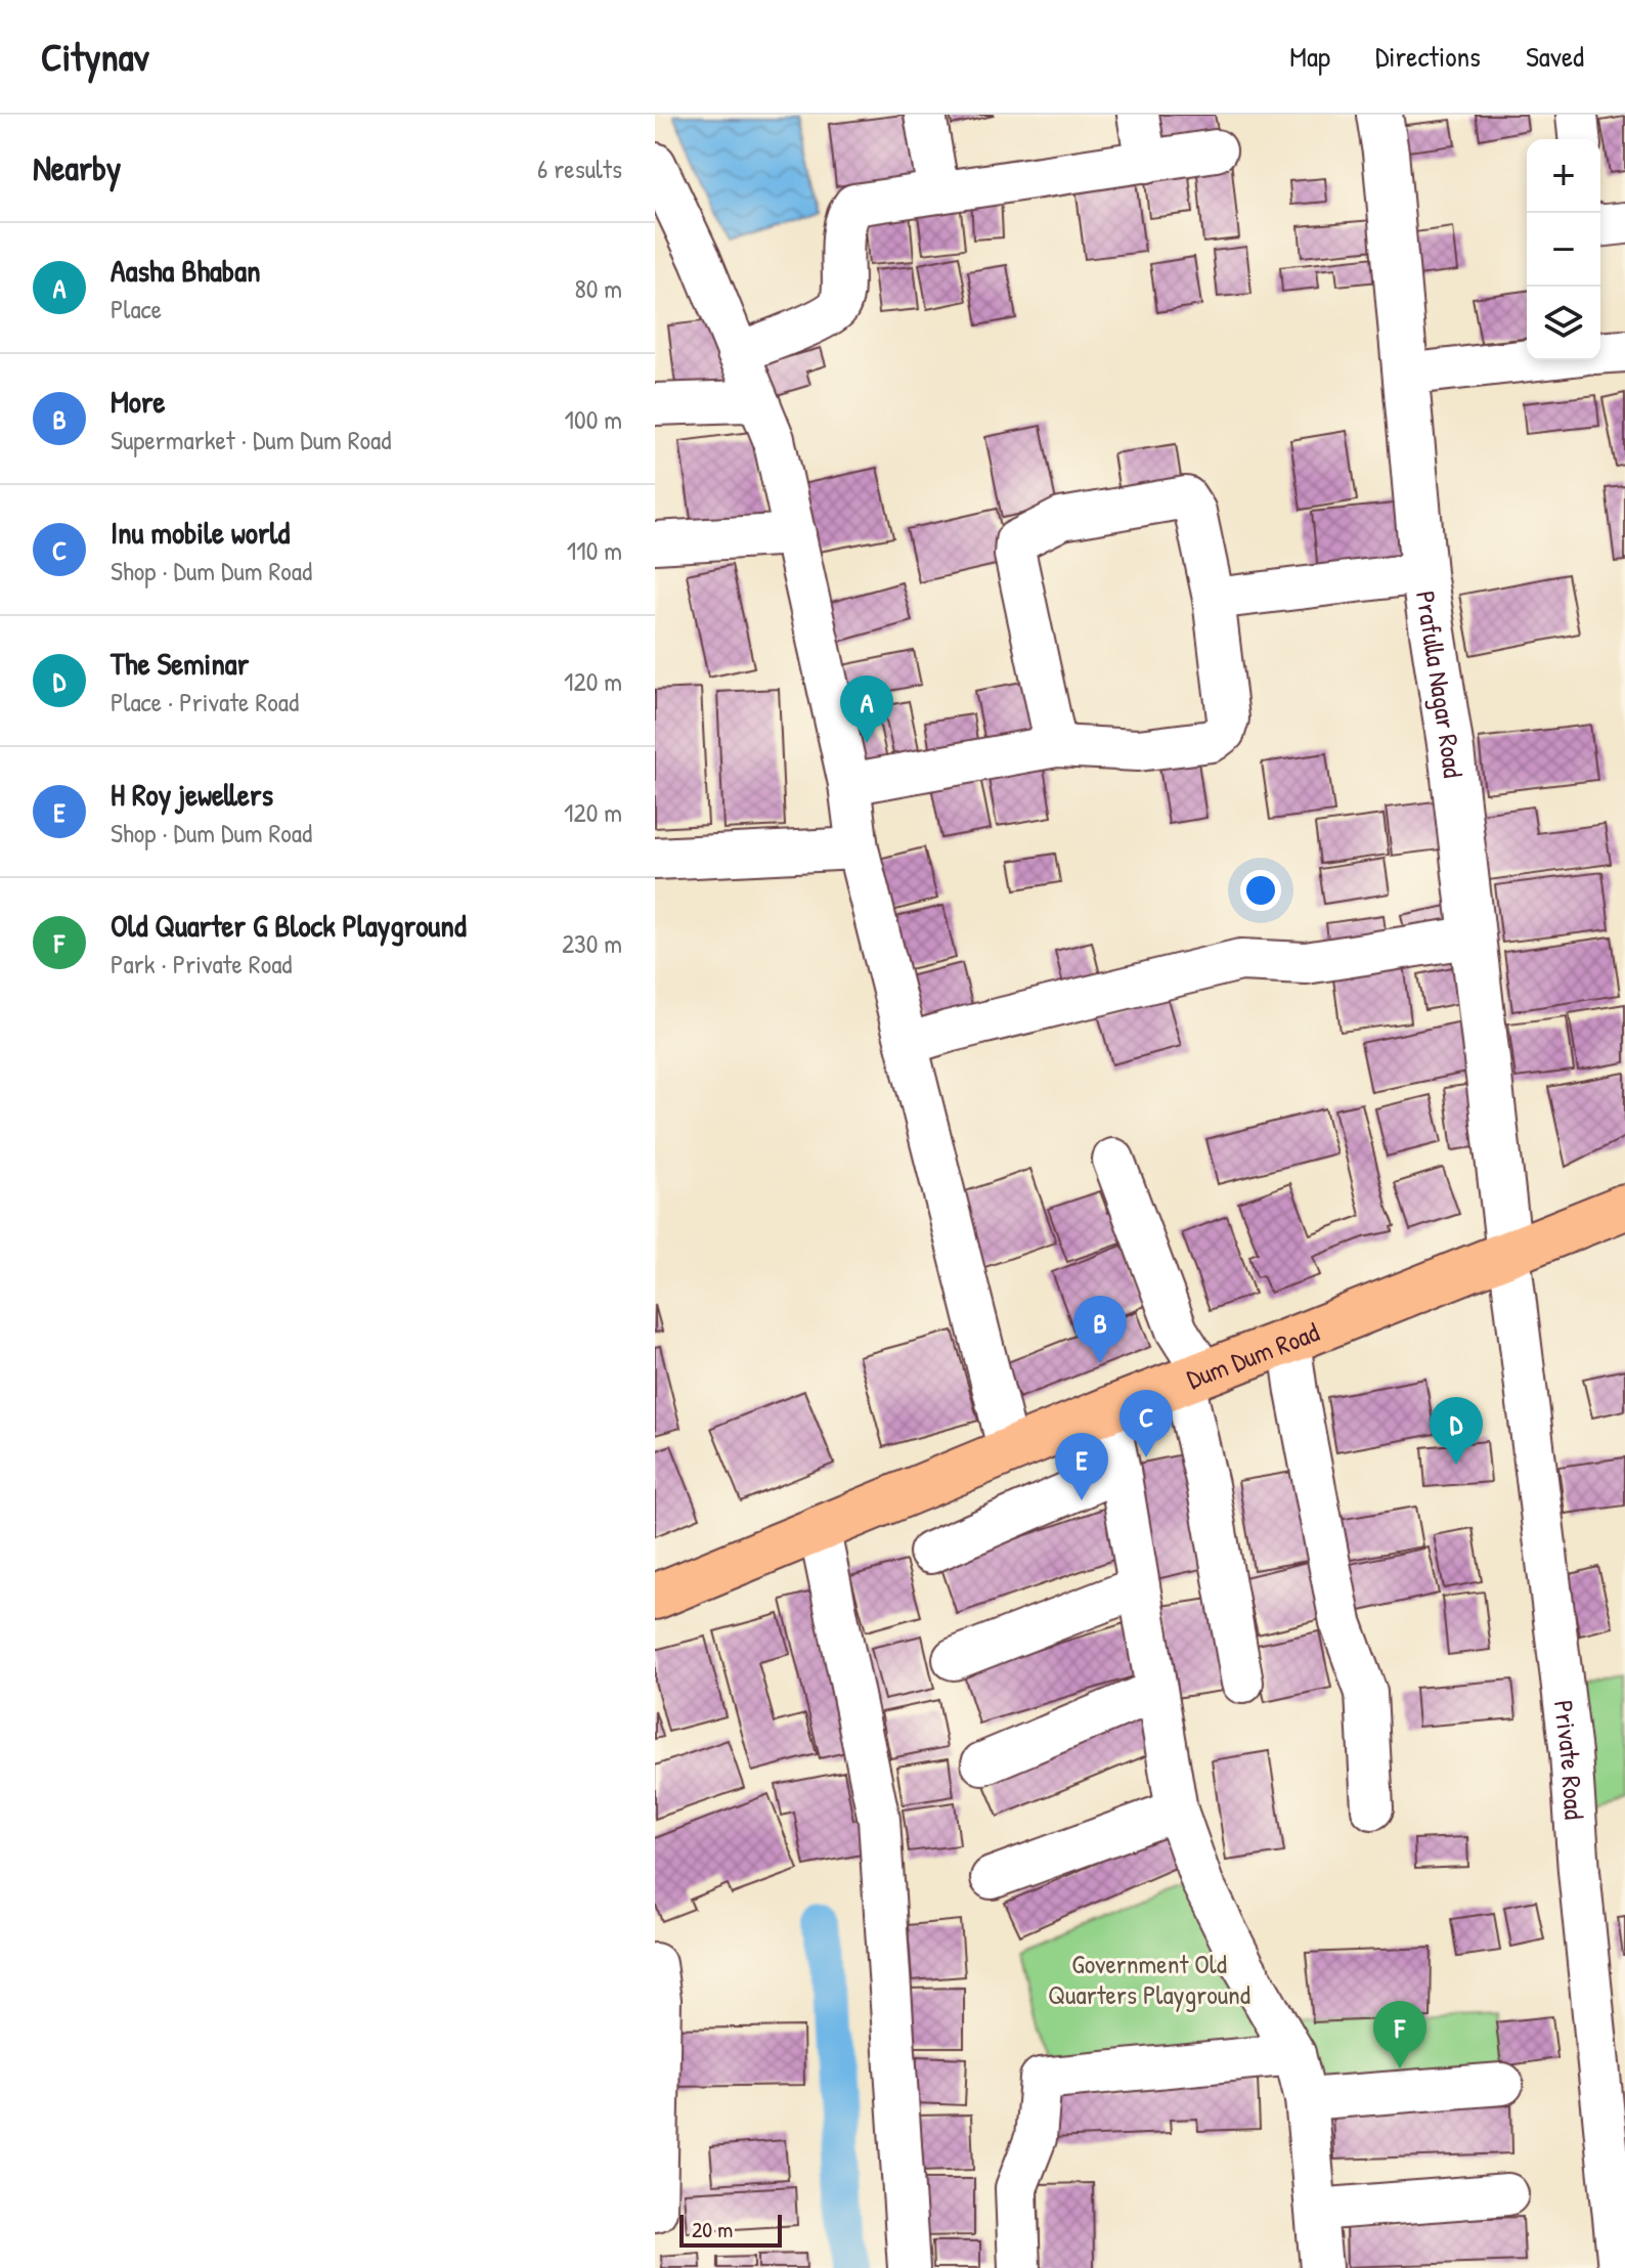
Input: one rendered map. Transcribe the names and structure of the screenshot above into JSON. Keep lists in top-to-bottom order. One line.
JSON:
{"streets":{"main road":["Dum Dum Road"],"street":["Prafulla Nagar Road","Private Road"]},"crossings":[["Prafulla Nagar Road","Dum Dum Road"],["Prafulla Nagar Road","Private Road"],["Dum Dum Road","Private Road"]],"parks":["Government Old Quarters Playground"],"scale_bar":"20 m","page":{"header":"Citynav","nav":["Map","Directions","Saved"],"heading":["Nearby","6 results"],"map_buttons":["+","−"],"list":[{"mark":"A","name":"Aasha Bhaban","note":"Place","value":"80 m"},{"mark":"B","name":"More","note":"Supermarket · Dum Dum Road","value":"100 m"},{"mark":"C","name":"Inu mobile world","note":"Shop · Dum Dum Road","value":"110 m"},{"mark":"D","name":"The Seminar","note":"Place · Private Road","value":"120 m"},{"mark":"E","name":"H Roy jewellers","note":"Shop · Dum Dum Road","value":"120 m"},{"mark":"F","name":"Old Quarter G Block Playground","note":"Park · Private Road","value":"230 m"}],"pins":["A","B","C","D","E","F"],"scale":"20 m"}}
